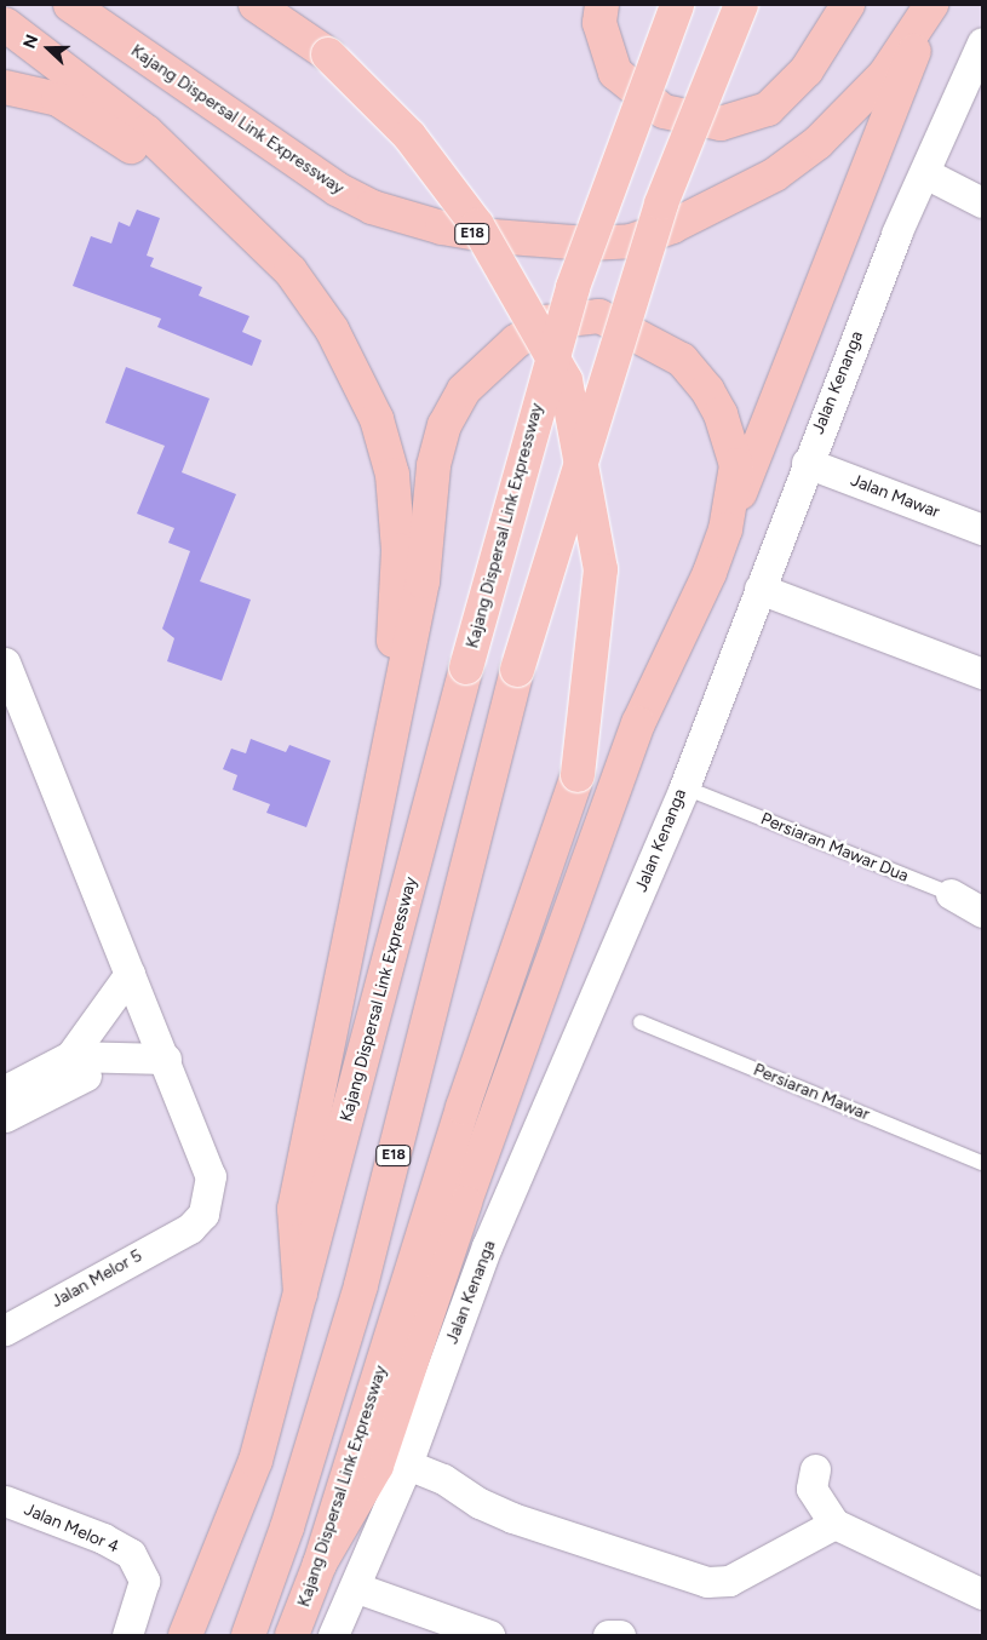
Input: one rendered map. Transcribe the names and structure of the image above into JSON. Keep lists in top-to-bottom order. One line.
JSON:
{"streets":{"highway":["Kajang Dispersal Link Expressway","E18"],"street":["Jalan Kenanga","Jalan Mawar","Persiaran Mawar Dua","Jalan Melor 5","Jalan Melor 4"],"lane":["Persiaran Mawar"]},"crossings":[["Jalan Kenanga","Jalan Mawar"],["Jalan Kenanga","Persiaran Mawar Dua"]],"north":"left"}
